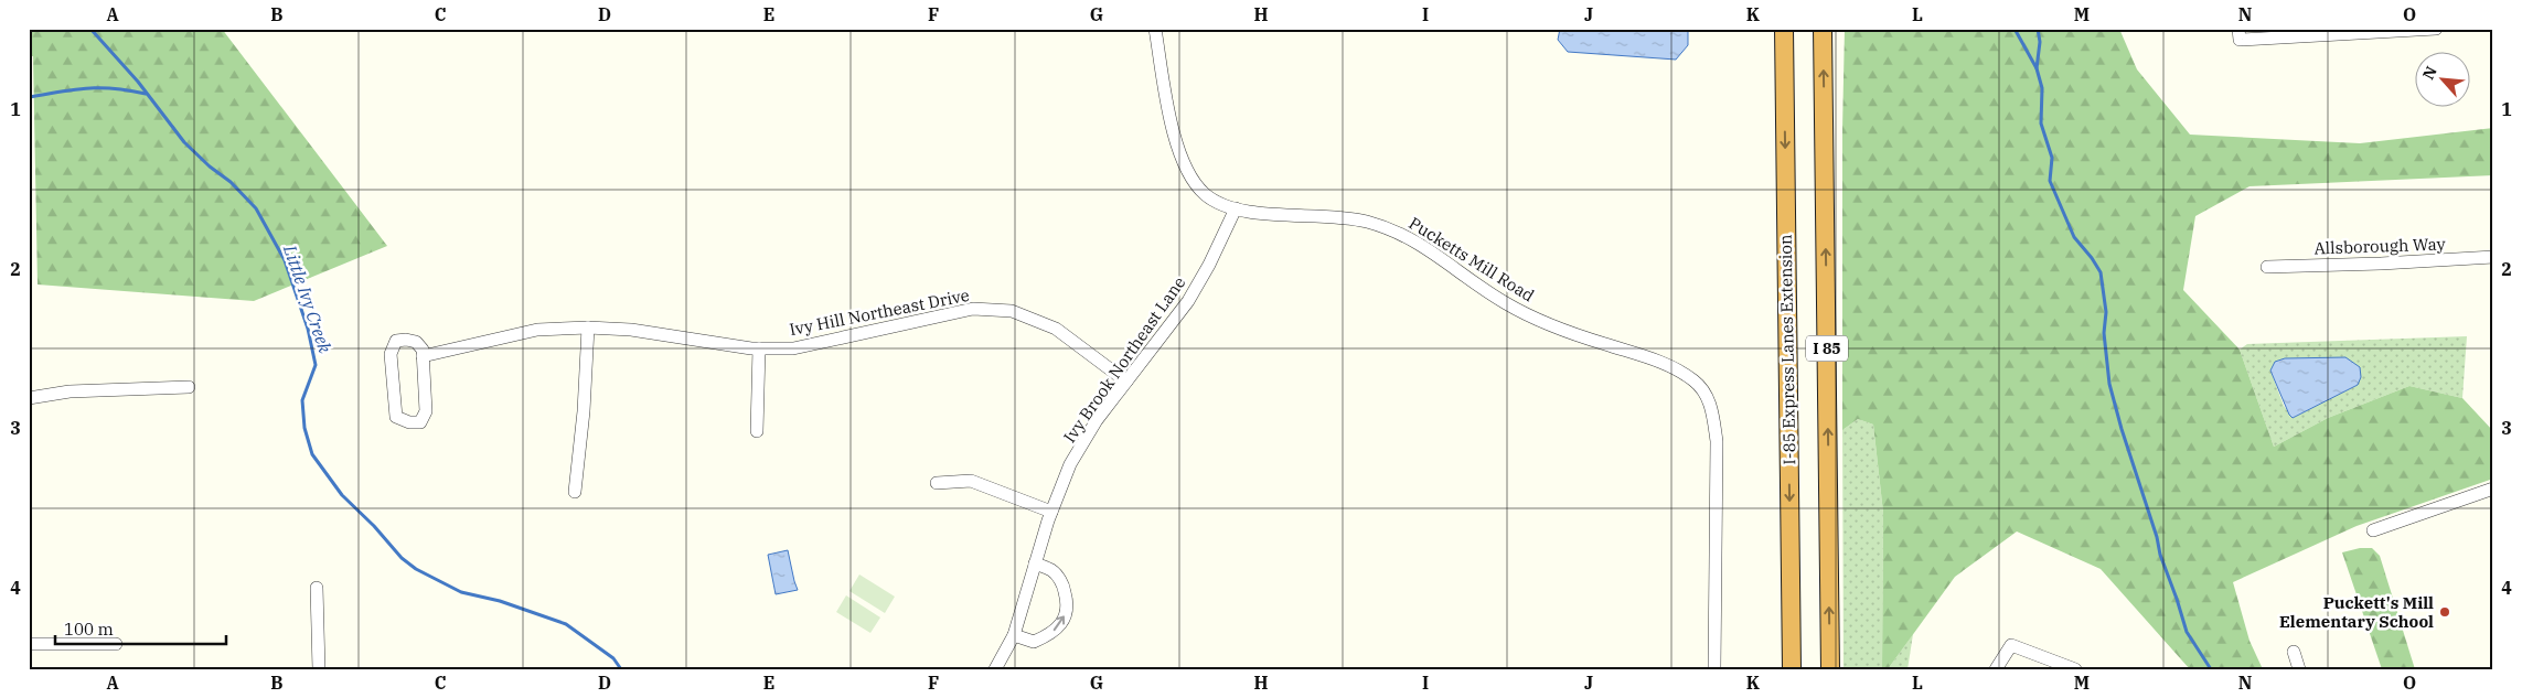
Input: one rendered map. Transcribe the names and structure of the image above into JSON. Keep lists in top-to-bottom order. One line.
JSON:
{"streets":{"highway":["I 85","I-85 Express Lanes Extension"],"street":["Allsborough Way","Pucketts Mill Road","Ivy Hill Northeast Drive","Ivy Brook Northeast Lane"]},"crossings":[["Pucketts Mill Road","Ivy Brook Northeast Lane"],["Ivy Hill Northeast Drive","Ivy Brook Northeast Lane"]],"water":["Little Ivy Creek"],"places":["Puckett's Mill Elementary School"],"scale_bar":"100 m","north":"top left","grid":{"columns":["A","B","C","D","E","F","G","H","I","J","K","L","M","N","O"],"rows":["1","2","3","4"]}}
